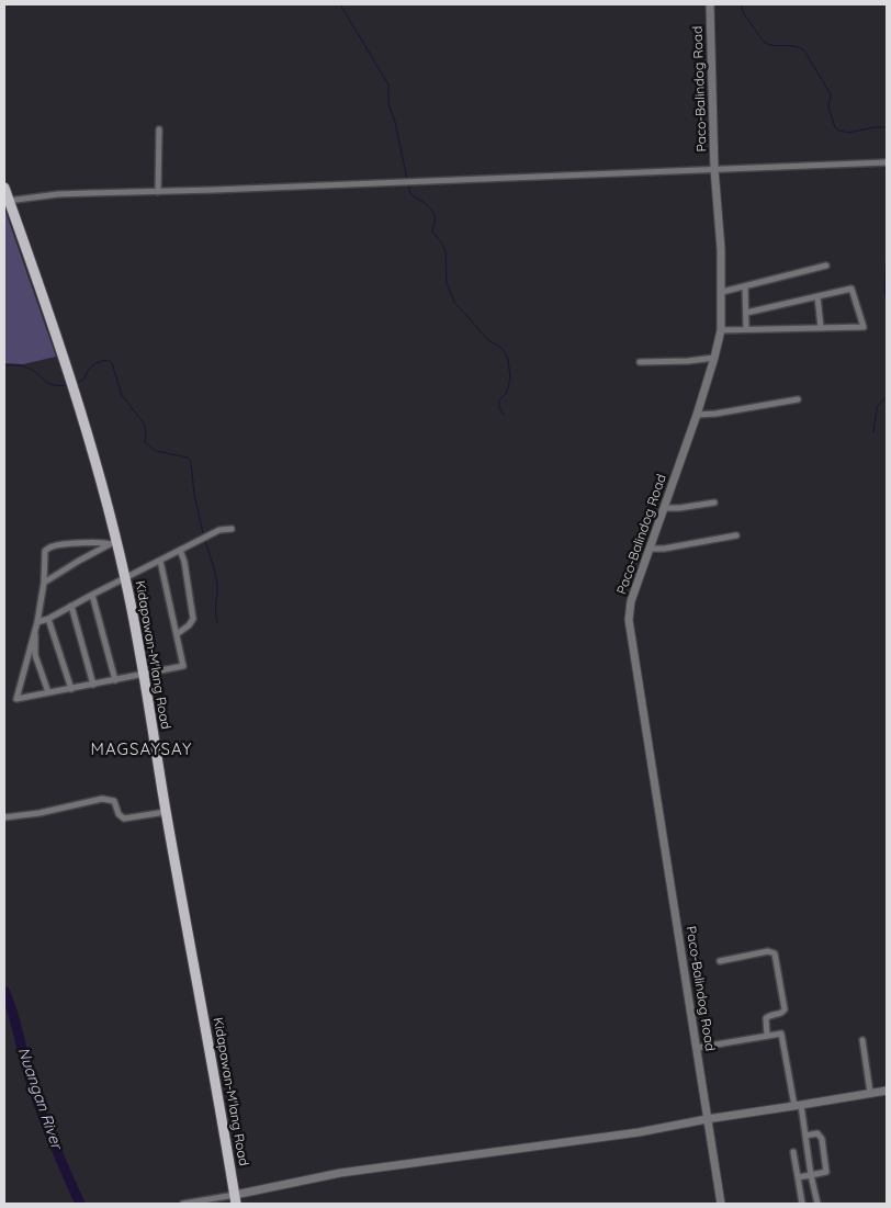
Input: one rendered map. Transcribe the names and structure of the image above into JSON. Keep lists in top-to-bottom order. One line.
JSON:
{"streets":{"main road":["Kidapawan-M'lang Road"],"street":["Paco-Balindog Road"]},"districts":["MAGSAYSAY"],"water":["Nuangan River"]}
